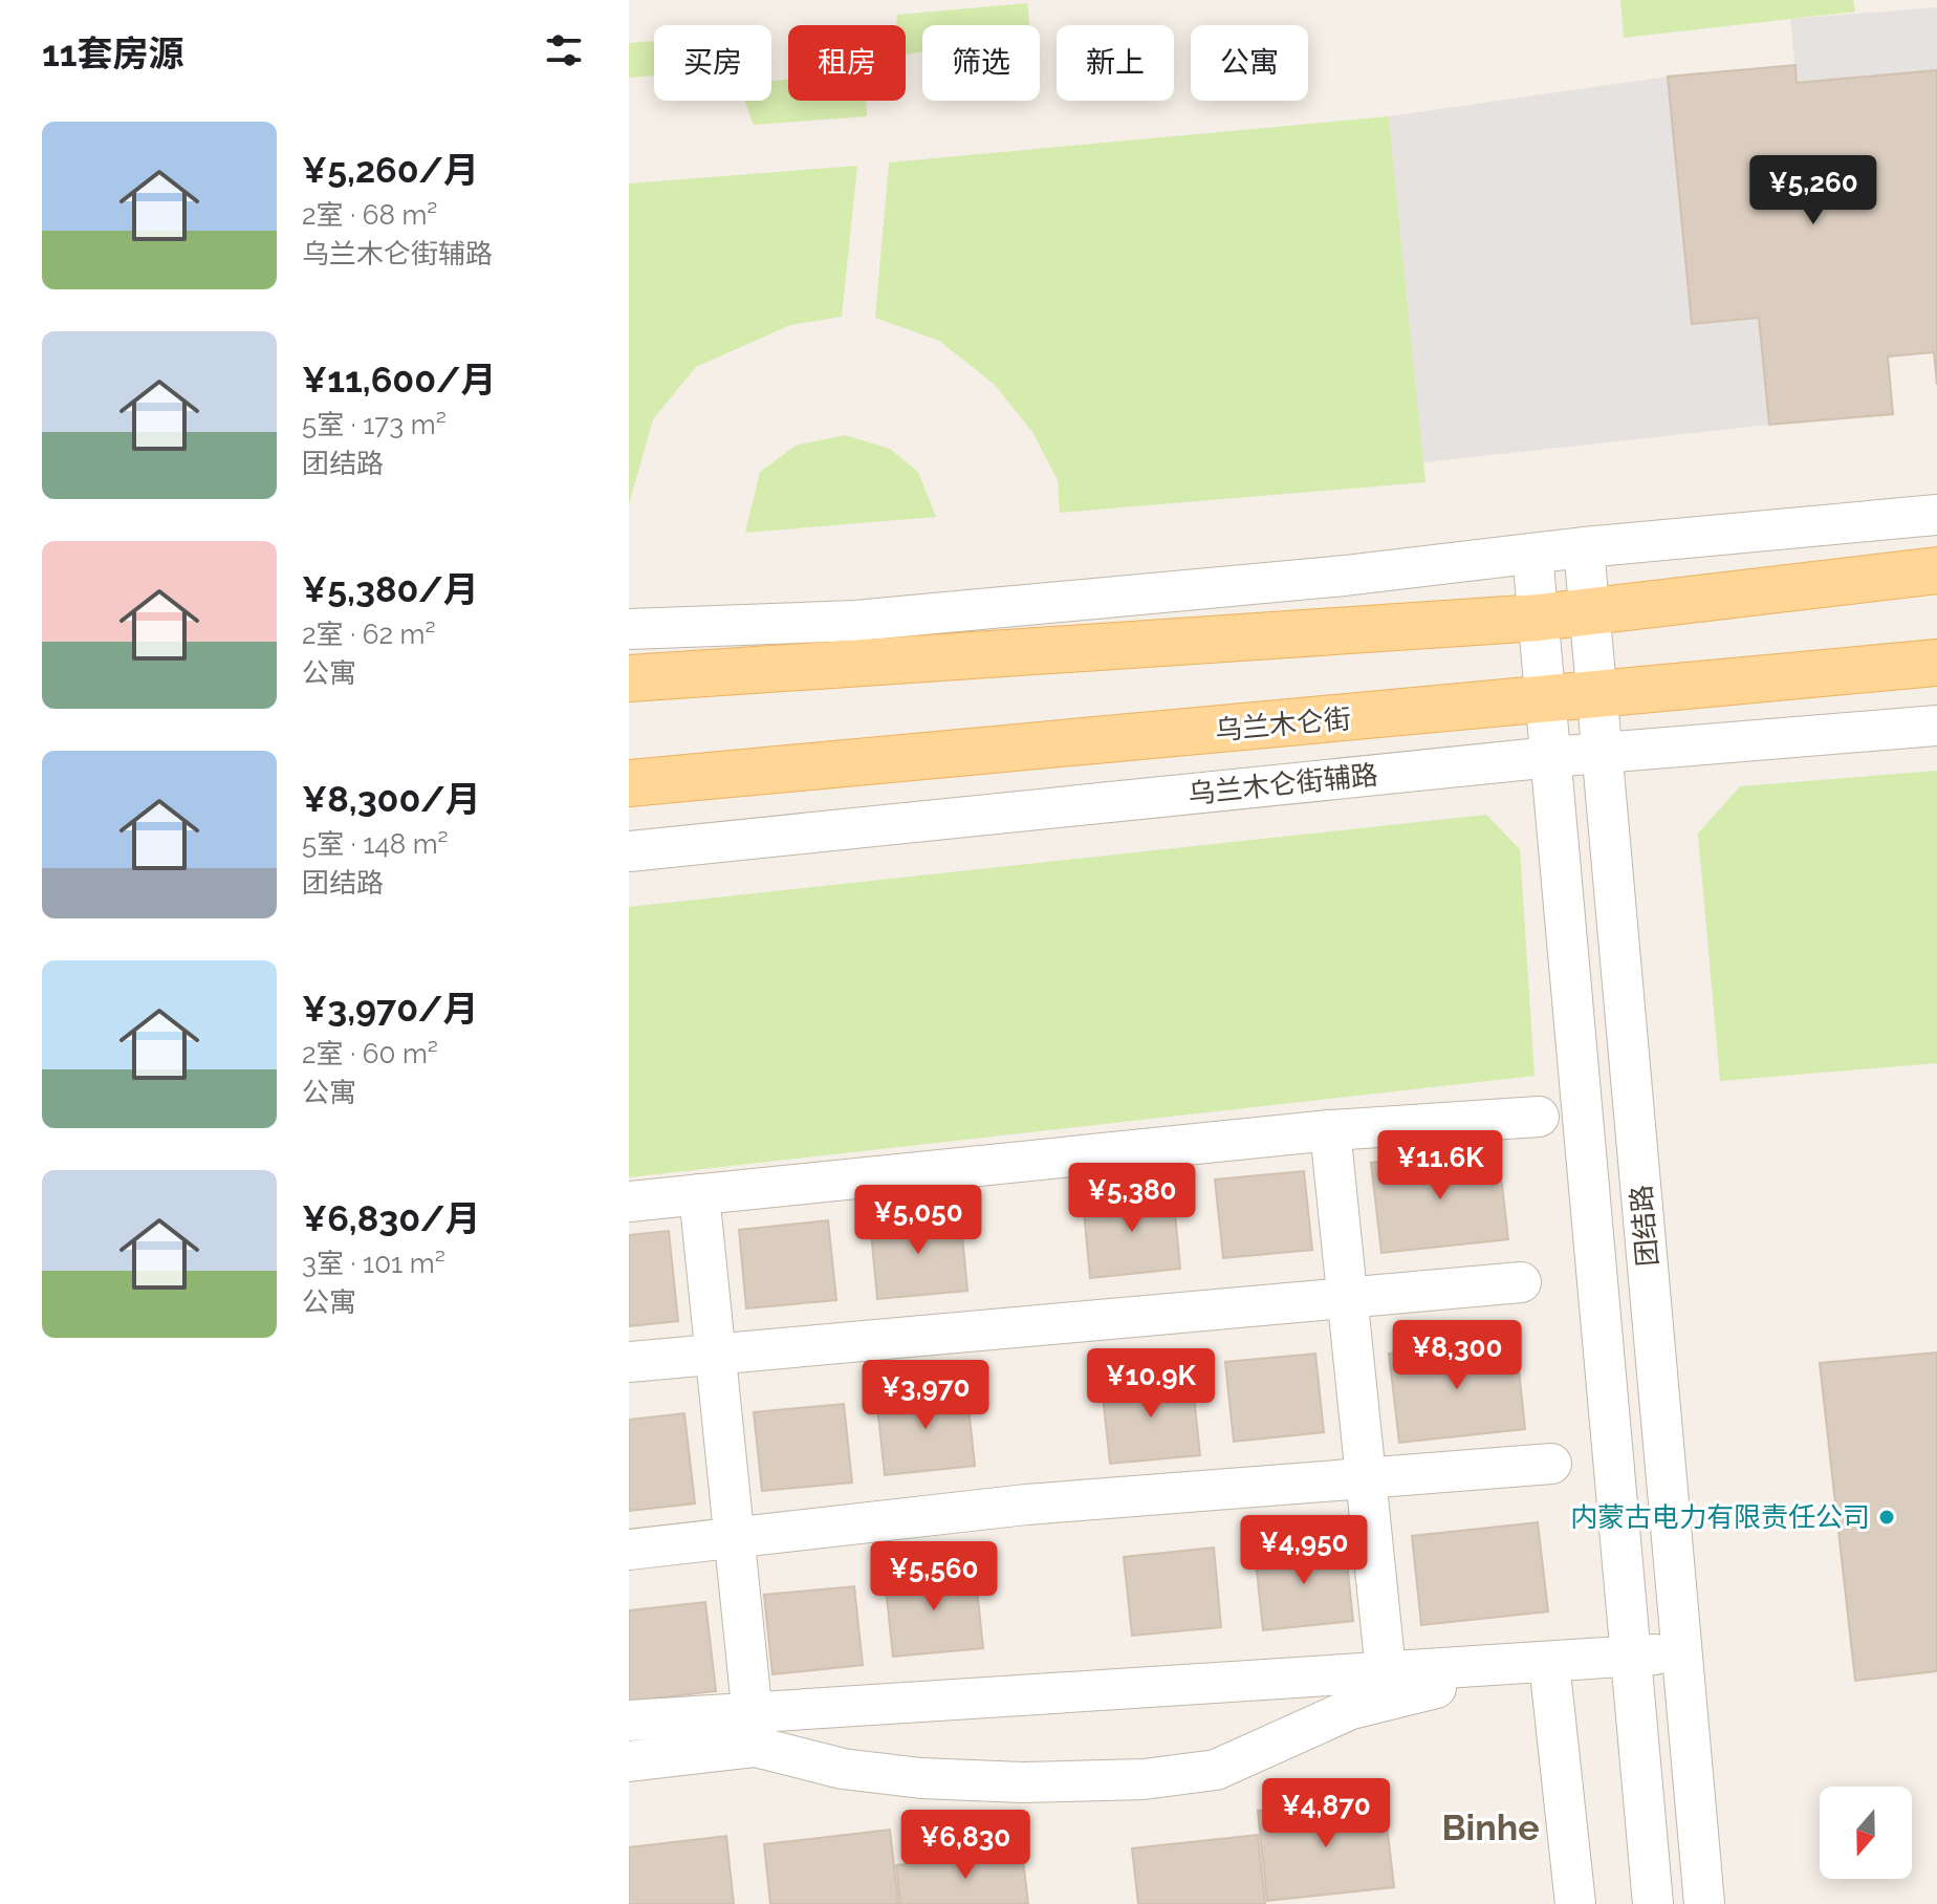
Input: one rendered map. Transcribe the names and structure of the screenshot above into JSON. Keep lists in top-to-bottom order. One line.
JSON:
{"streets":{"main road":["乌兰木仑街"],"street":["乌兰木仑街辅路","团结路"]},"crossings":[["乌兰木仑街","团结路"],["乌兰木仑街辅路","团结路"]],"districts":["Binhe"],"places":["内蒙古电力有限责任公司"],"north":"bottom","page":{"heading":"11套房源","chip":["买房","租房","筛选","新上","公寓"],"list":[{"name":"¥5,260/月","note":"2室 · 68 m² · 乌兰木仑街辅路"},{"name":"¥11,600/月","note":"5室 · 173 m² · 团结路"},{"name":"¥5,380/月","note":"2室 · 62 m² · 公寓"},{"name":"¥8,300/月","note":"5室 · 148 m² · 团结路"},{"name":"¥3,970/月","note":"2室 · 60 m² · 公寓"},{"name":"¥6,830/月","note":"3室 · 101 m² · 公寓"}],"price":["¥5,260","¥11.6K","¥5,380","¥5,050","¥8,300","¥10.9K","¥3,970","¥4,950","¥5,560","¥4,870","¥6,830"]}}
